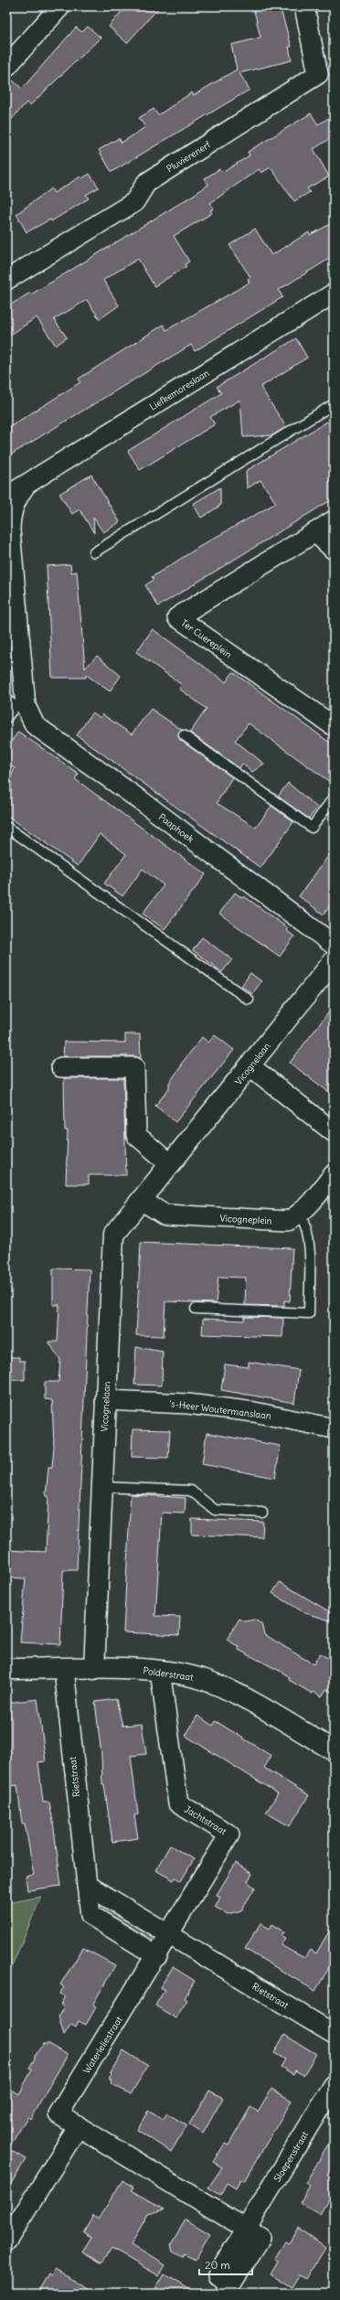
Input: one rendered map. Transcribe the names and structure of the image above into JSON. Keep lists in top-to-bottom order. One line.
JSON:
{"streets":{"street":["Pluvierenerf","Liefkemoreslaan","Ter Cuereplein","Paaphoek","Vicognelaan","Vicogneplein","'s-Heer Woutermanslaan","Polderstraat","Rietstraat","Jachtstraat","Waterleliestraat","Sloepenstraat"]},"crossings":[["Liefkemoreslaan","Paaphoek"],["Vicognelaan","Vicogneplein"],["Vicognelaan","'s-Heer Woutermanslaan"],["Vicognelaan","Polderstraat"],["Polderstraat","Rietstraat"],["Polderstraat","Jachtstraat"],["Rietstraat","Jachtstraat"],["Rietstraat","Waterleliestraat"],["Waterleliestraat","Sloepenstraat"]],"scale_bar":"20 m"}
